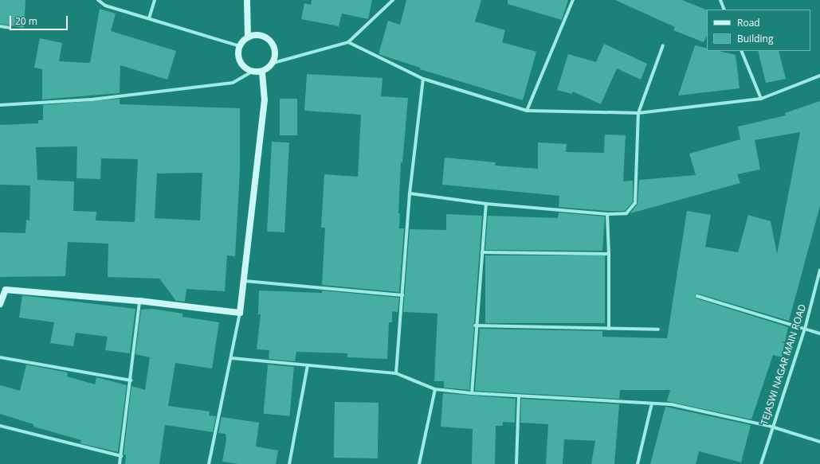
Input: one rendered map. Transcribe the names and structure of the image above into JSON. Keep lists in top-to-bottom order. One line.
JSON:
{"streets":{"street":["TEJASWI NAGAR MAIN ROAD"]},"legend":["Road","Building"],"scale_bar":"20 m"}
